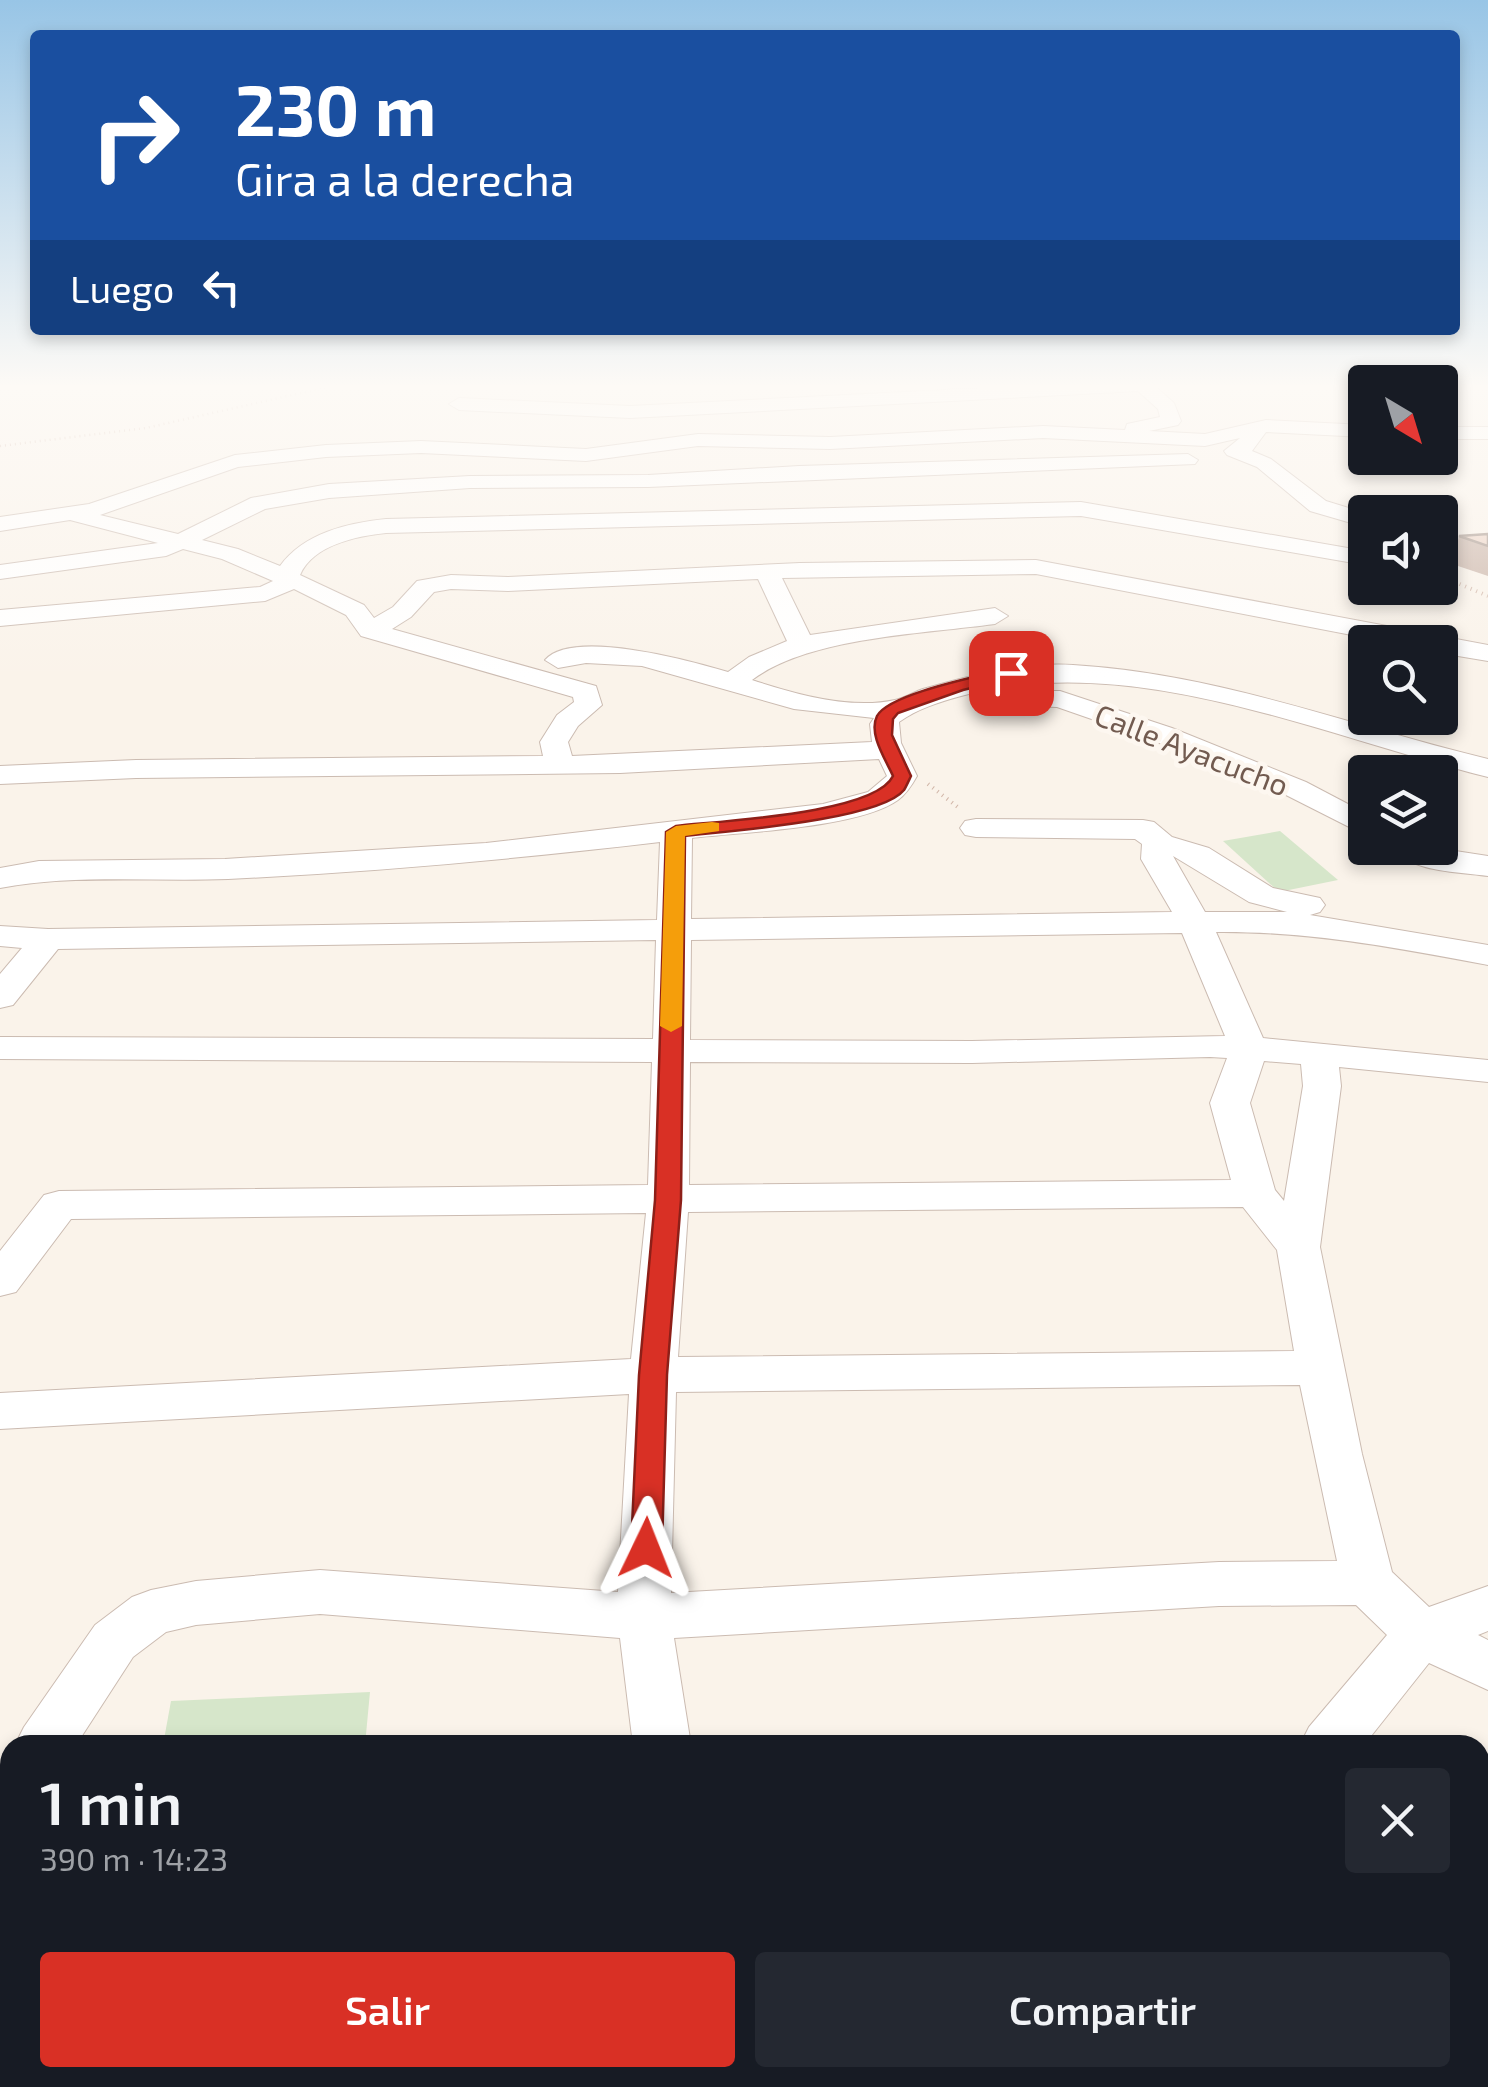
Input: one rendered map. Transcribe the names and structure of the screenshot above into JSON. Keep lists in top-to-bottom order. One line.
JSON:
{"streets":{"street":["Calle Ayacucho"]},"north":"bottom right","page":{"turn":["230 m","Gira a la derecha"],"then":"Luego","heading":["1 min","390 m · 14:23"],"buttons":["Salir","Compartir"]}}
